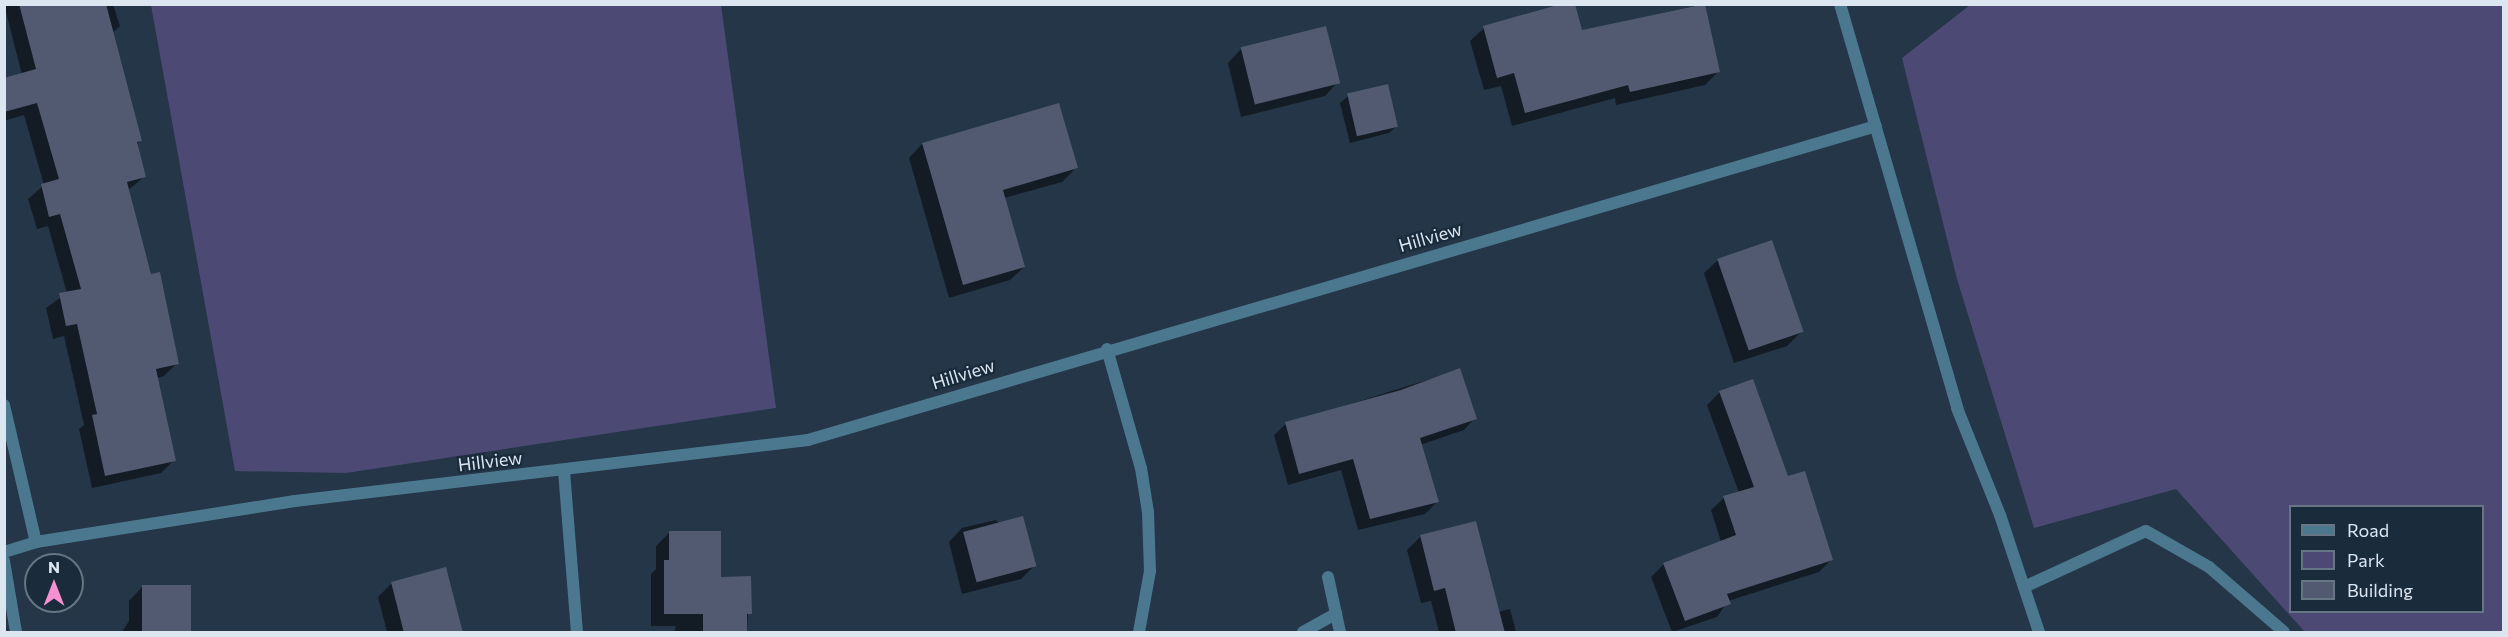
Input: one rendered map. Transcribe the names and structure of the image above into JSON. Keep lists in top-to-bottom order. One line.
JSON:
{"streets":{"street":["Hillview"]},"legend":["Road","Park","Building"],"north":"top"}
